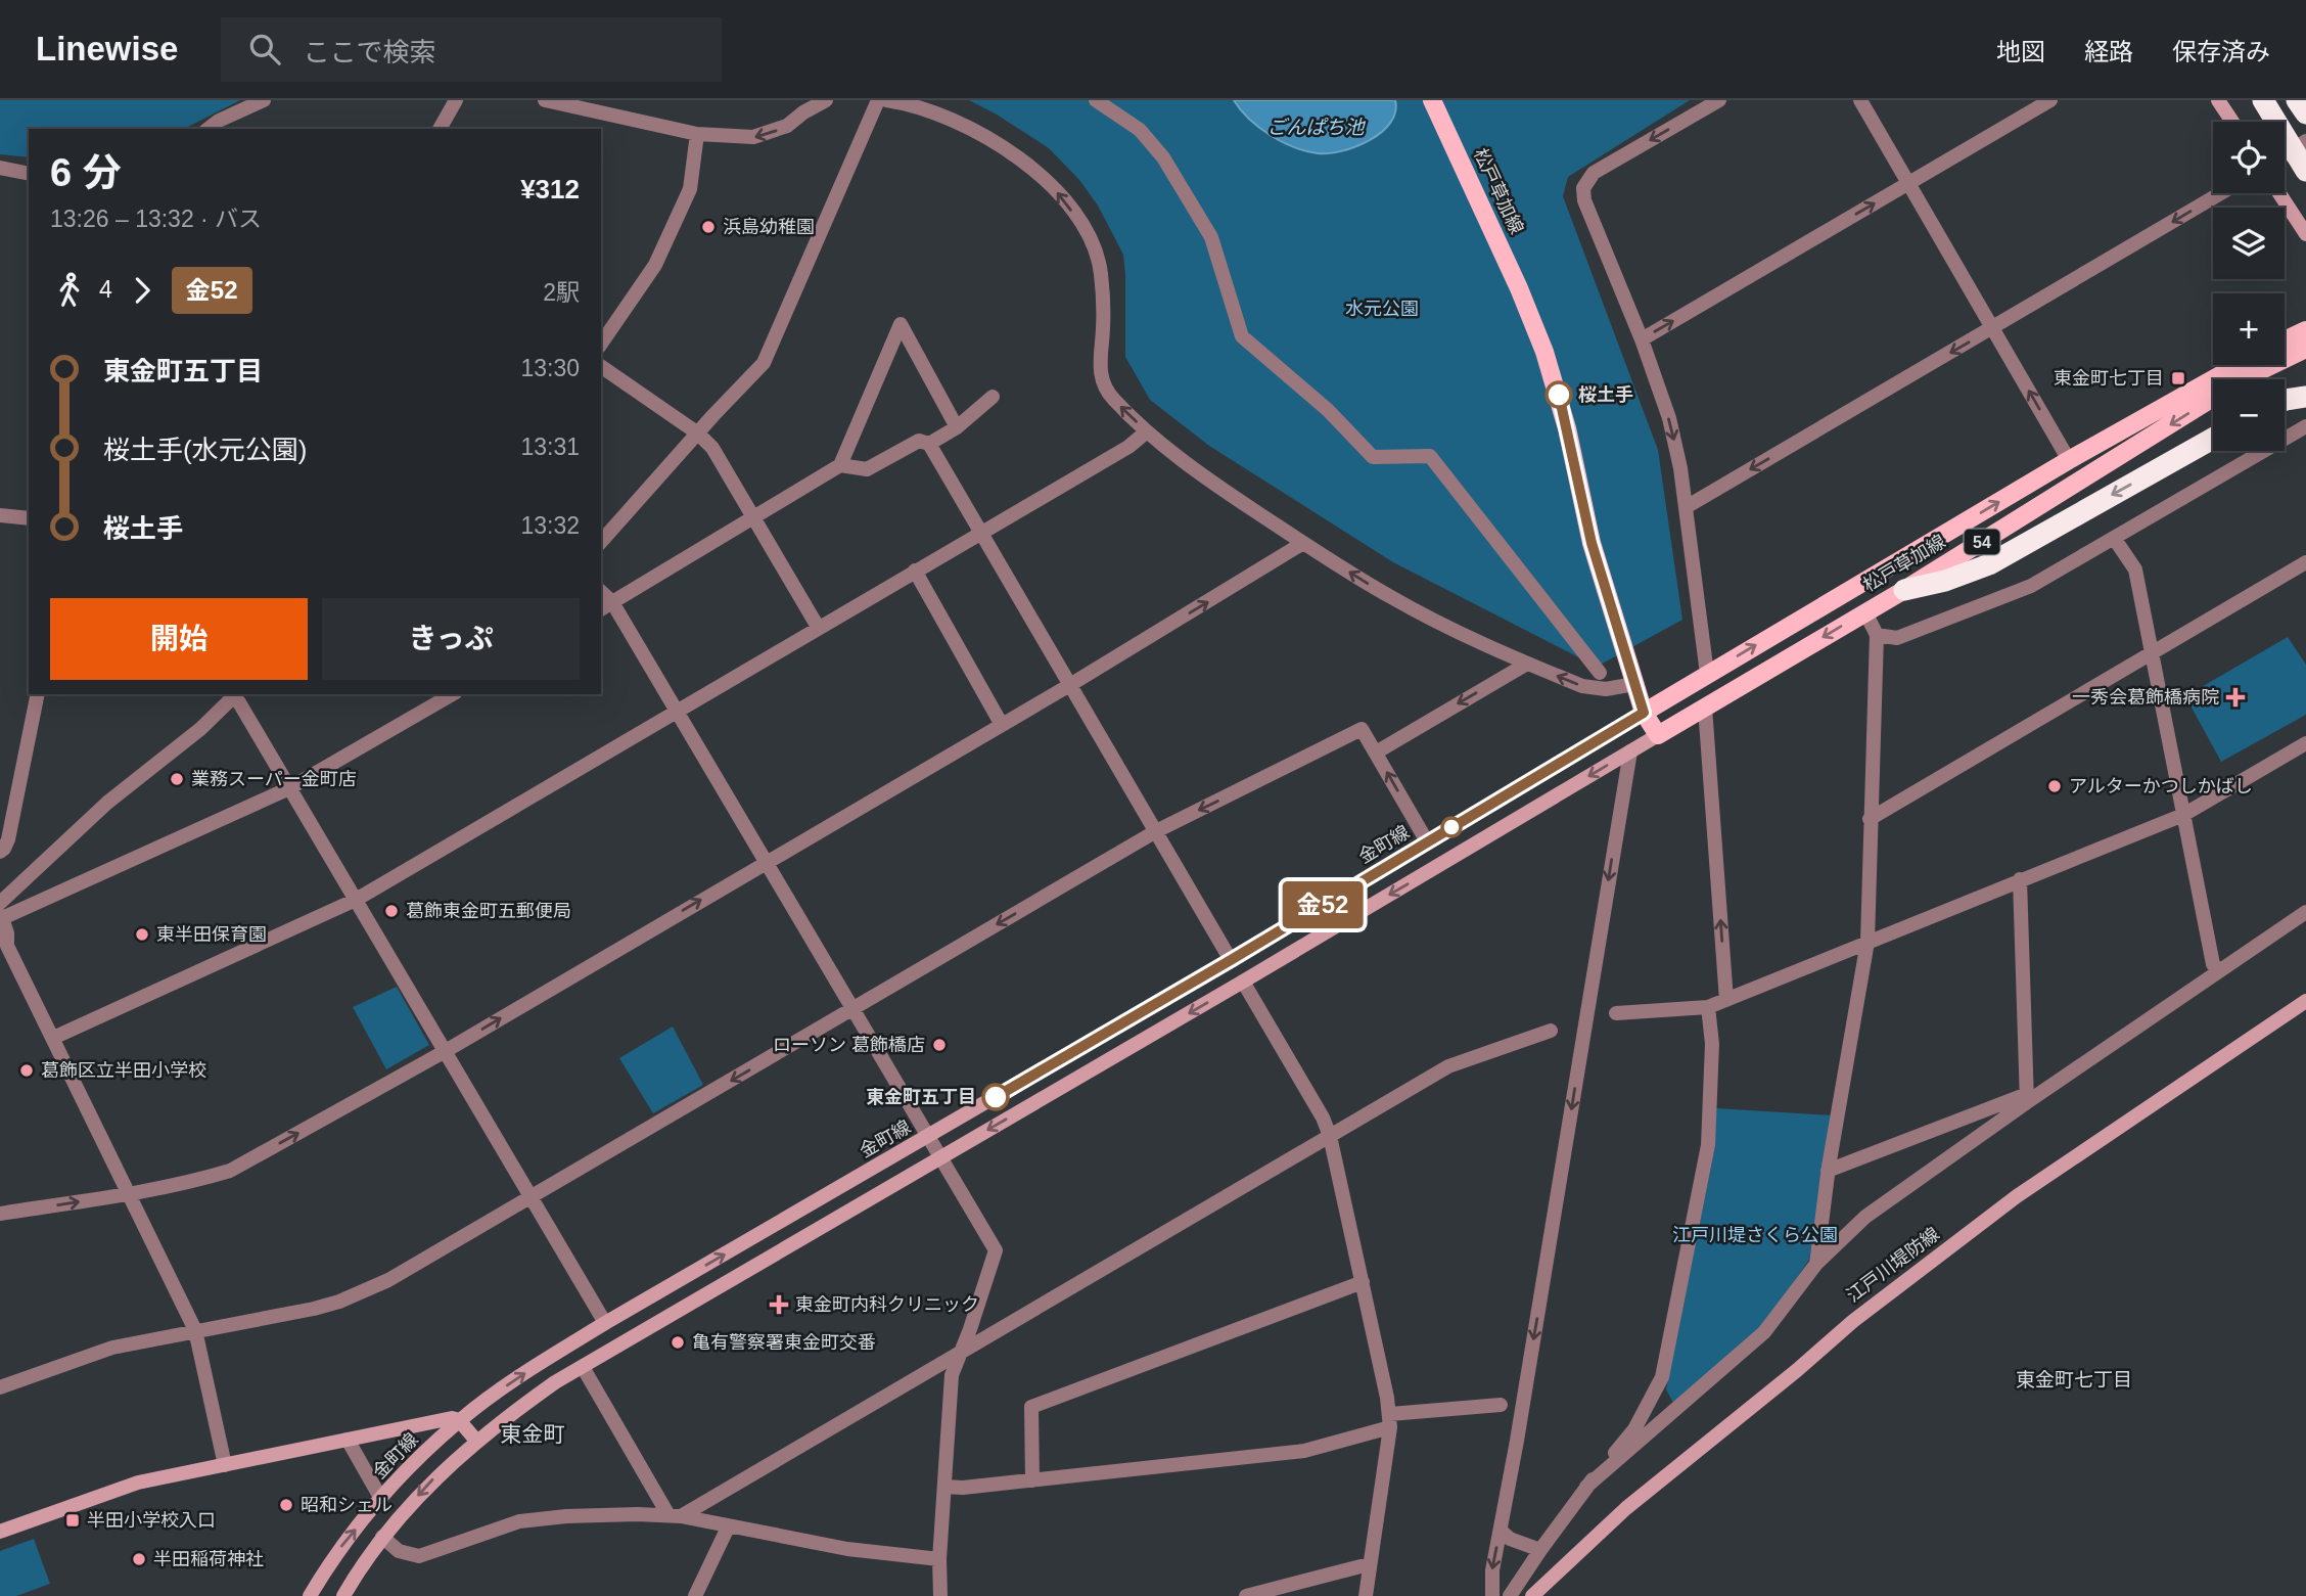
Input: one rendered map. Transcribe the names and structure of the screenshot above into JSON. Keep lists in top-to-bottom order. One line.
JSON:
{"streets":{"main road":["松戸草加線","54","金町線","江戸川堤防線"]},"crossings":[["松戸草加線","金町線"]],"districts":["東金町七丁目","東金町"],"water":["ごんぱち池"],"parks":["水元公園","江戸川堤さくら公園"],"places":{"other":["浜島幼稚園","桜土手","業務スーパー金町店","アルターかつしかばし","葛飾東金町五郵便局","東半田保育園","ローソン 葛飾橋店","葛飾区立半田小学校","東金町五丁目","亀有警察署東金町交番","昭和シェル","半田稲荷神社"],"transit":["東金町七丁目","半田小学校入口"],"health":["一秀会葛飾橋病院","東金町内科クリニック"]},"lines":["bus line 金52"],"page":{"header":"Linewise","search":"ここで検索","nav":["地図","経路","保存済み"],"on_map":"金52","map_buttons":["+","−"],"heading":["6 分","13:26 – 13:32 · バス","¥312"],"legs":["4","金52","2駅"],"list":[{"name":"東金町五丁目","value":"13:30"},{"name":"桜土手(水元公園)","value":"13:31"},{"name":"桜土手","value":"13:32"}],"buttons":["開始","きっぷ"]}}
